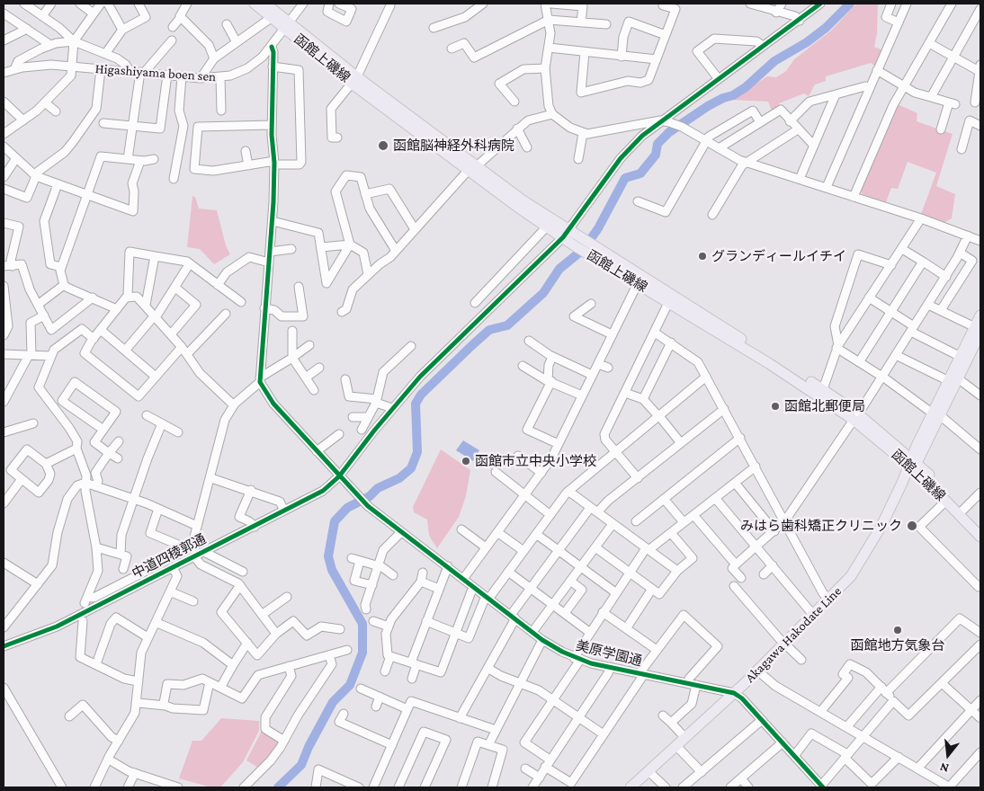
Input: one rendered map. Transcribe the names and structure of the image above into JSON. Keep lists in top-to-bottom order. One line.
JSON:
{"streets":{"main road":["函館上磯線","Akagawa Hakodate Line"],"street":["Higashiyama boen sen","中道四稜郭通","美原学園通"]},"crossings":[["函館上磯線","Higashiyama boen sen"],["函館上磯線","中道四稜郭通"],["函館上磯線","Akagawa Hakodate Line"],["中道四稜郭通","美原学園通"],["Akagawa Hakodate Line","美原学園通"]],"places":["函館脳神経外科病院","グランディールイチイ","函館北郵便局","函館市立中央小学校","みはら歯科矯正クリニック","函館地方気象台"],"north":"bottom"}
